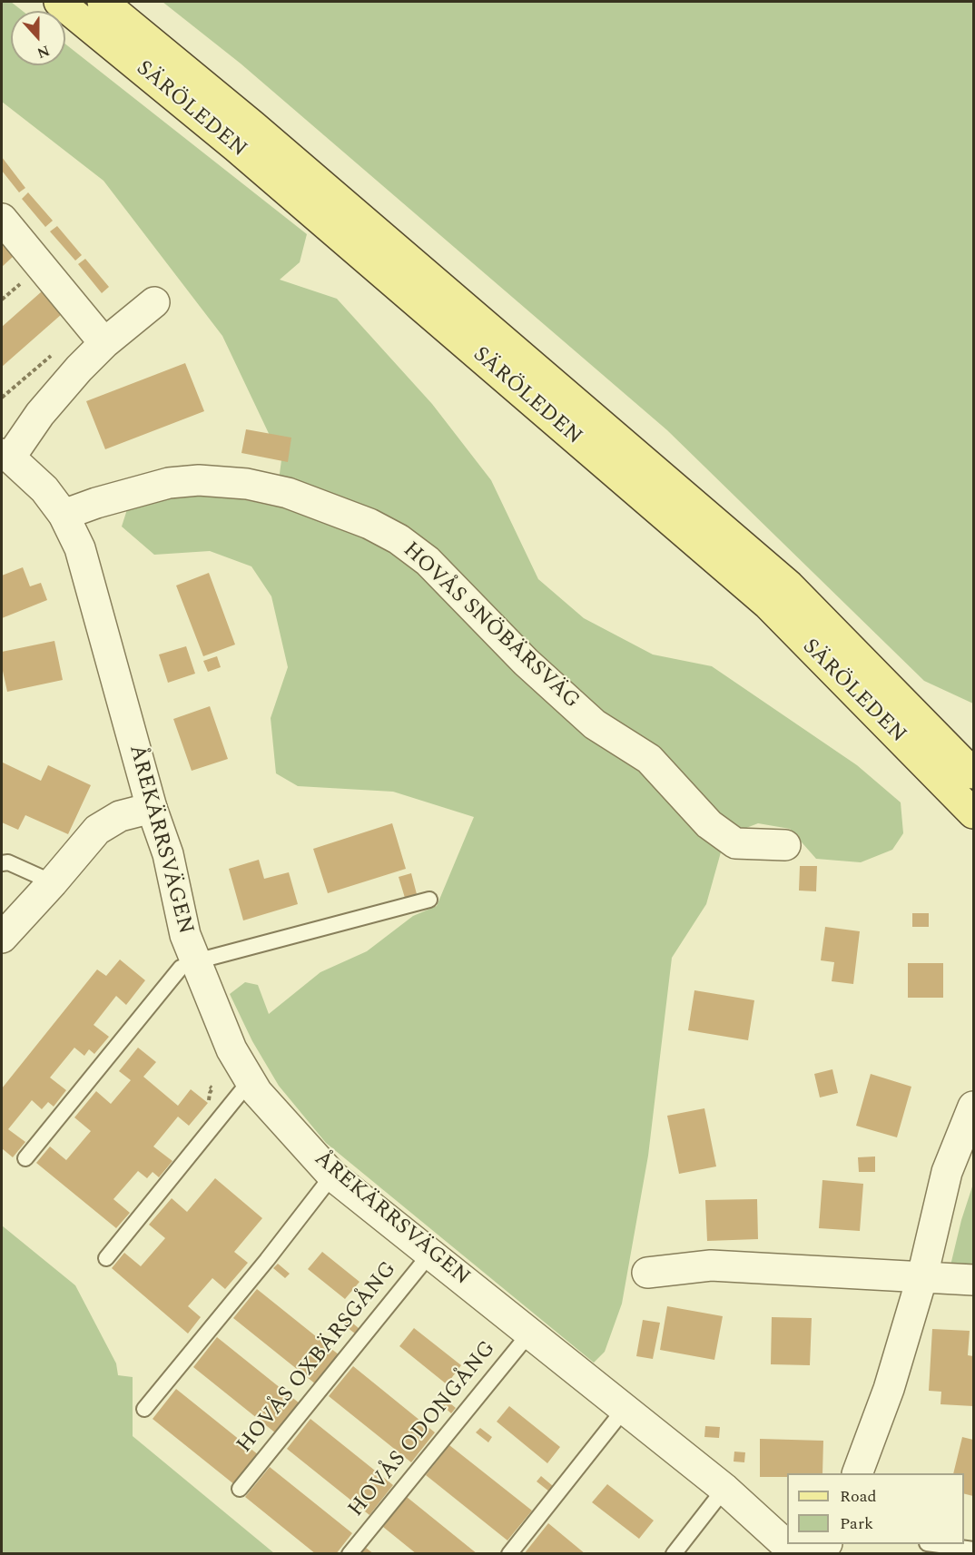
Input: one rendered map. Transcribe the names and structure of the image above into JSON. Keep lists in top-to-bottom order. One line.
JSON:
{"streets":{"main road":["SÄRÖLEDEN"],"street":["HOVÅS SNÖBÄRSVÄG","ÅREKÄRRSVÄGEN"],"lane":["HOVÅS OXBÄRSGÅNG","HOVÅS ODONGÅNG"]},"crossings":[["HOVÅS SNÖBÄRSVÄG","ÅREKÄRRSVÄGEN"],["ÅREKÄRRSVÄGEN","HOVÅS OXBÄRSGÅNG"],["ÅREKÄRRSVÄGEN","HOVÅS ODONGÅNG"]],"legend":["Road","Park"],"north":"bottom"}
